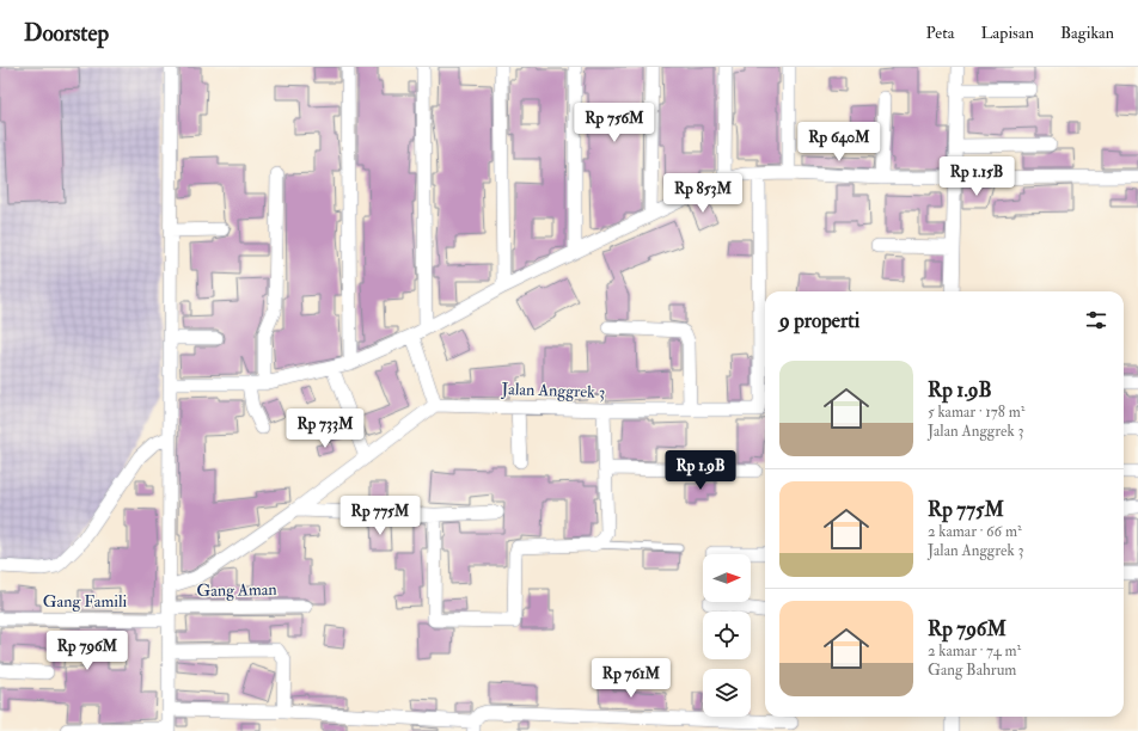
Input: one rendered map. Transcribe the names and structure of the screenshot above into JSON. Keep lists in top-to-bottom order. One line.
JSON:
{"streets":{"street":["Jalan Anggrek 3","Gang Aman","Gang Famili"]},"crossings":[["Gang Aman","Gang Famili"]],"north":"right","page":{"header":"Doorstep","nav":["Peta","Lapisan","Bagikan"],"price":["Rp 756M","Rp 640M","Rp 1.15B","Rp 853M","Rp 733M","Rp 1.9B","Rp 775M","Rp 796M","Rp 761M"],"heading":"9 properti","list":[{"name":"Rp 1.9B","note":"5 kamar · 178 m² · Jalan Anggrek 3"},{"name":"Rp 775M","note":"2 kamar · 66 m² · Jalan Anggrek 3"},{"name":"Rp 796M","note":"2 kamar · 74 m² · Gang Bahrum"}]}}
